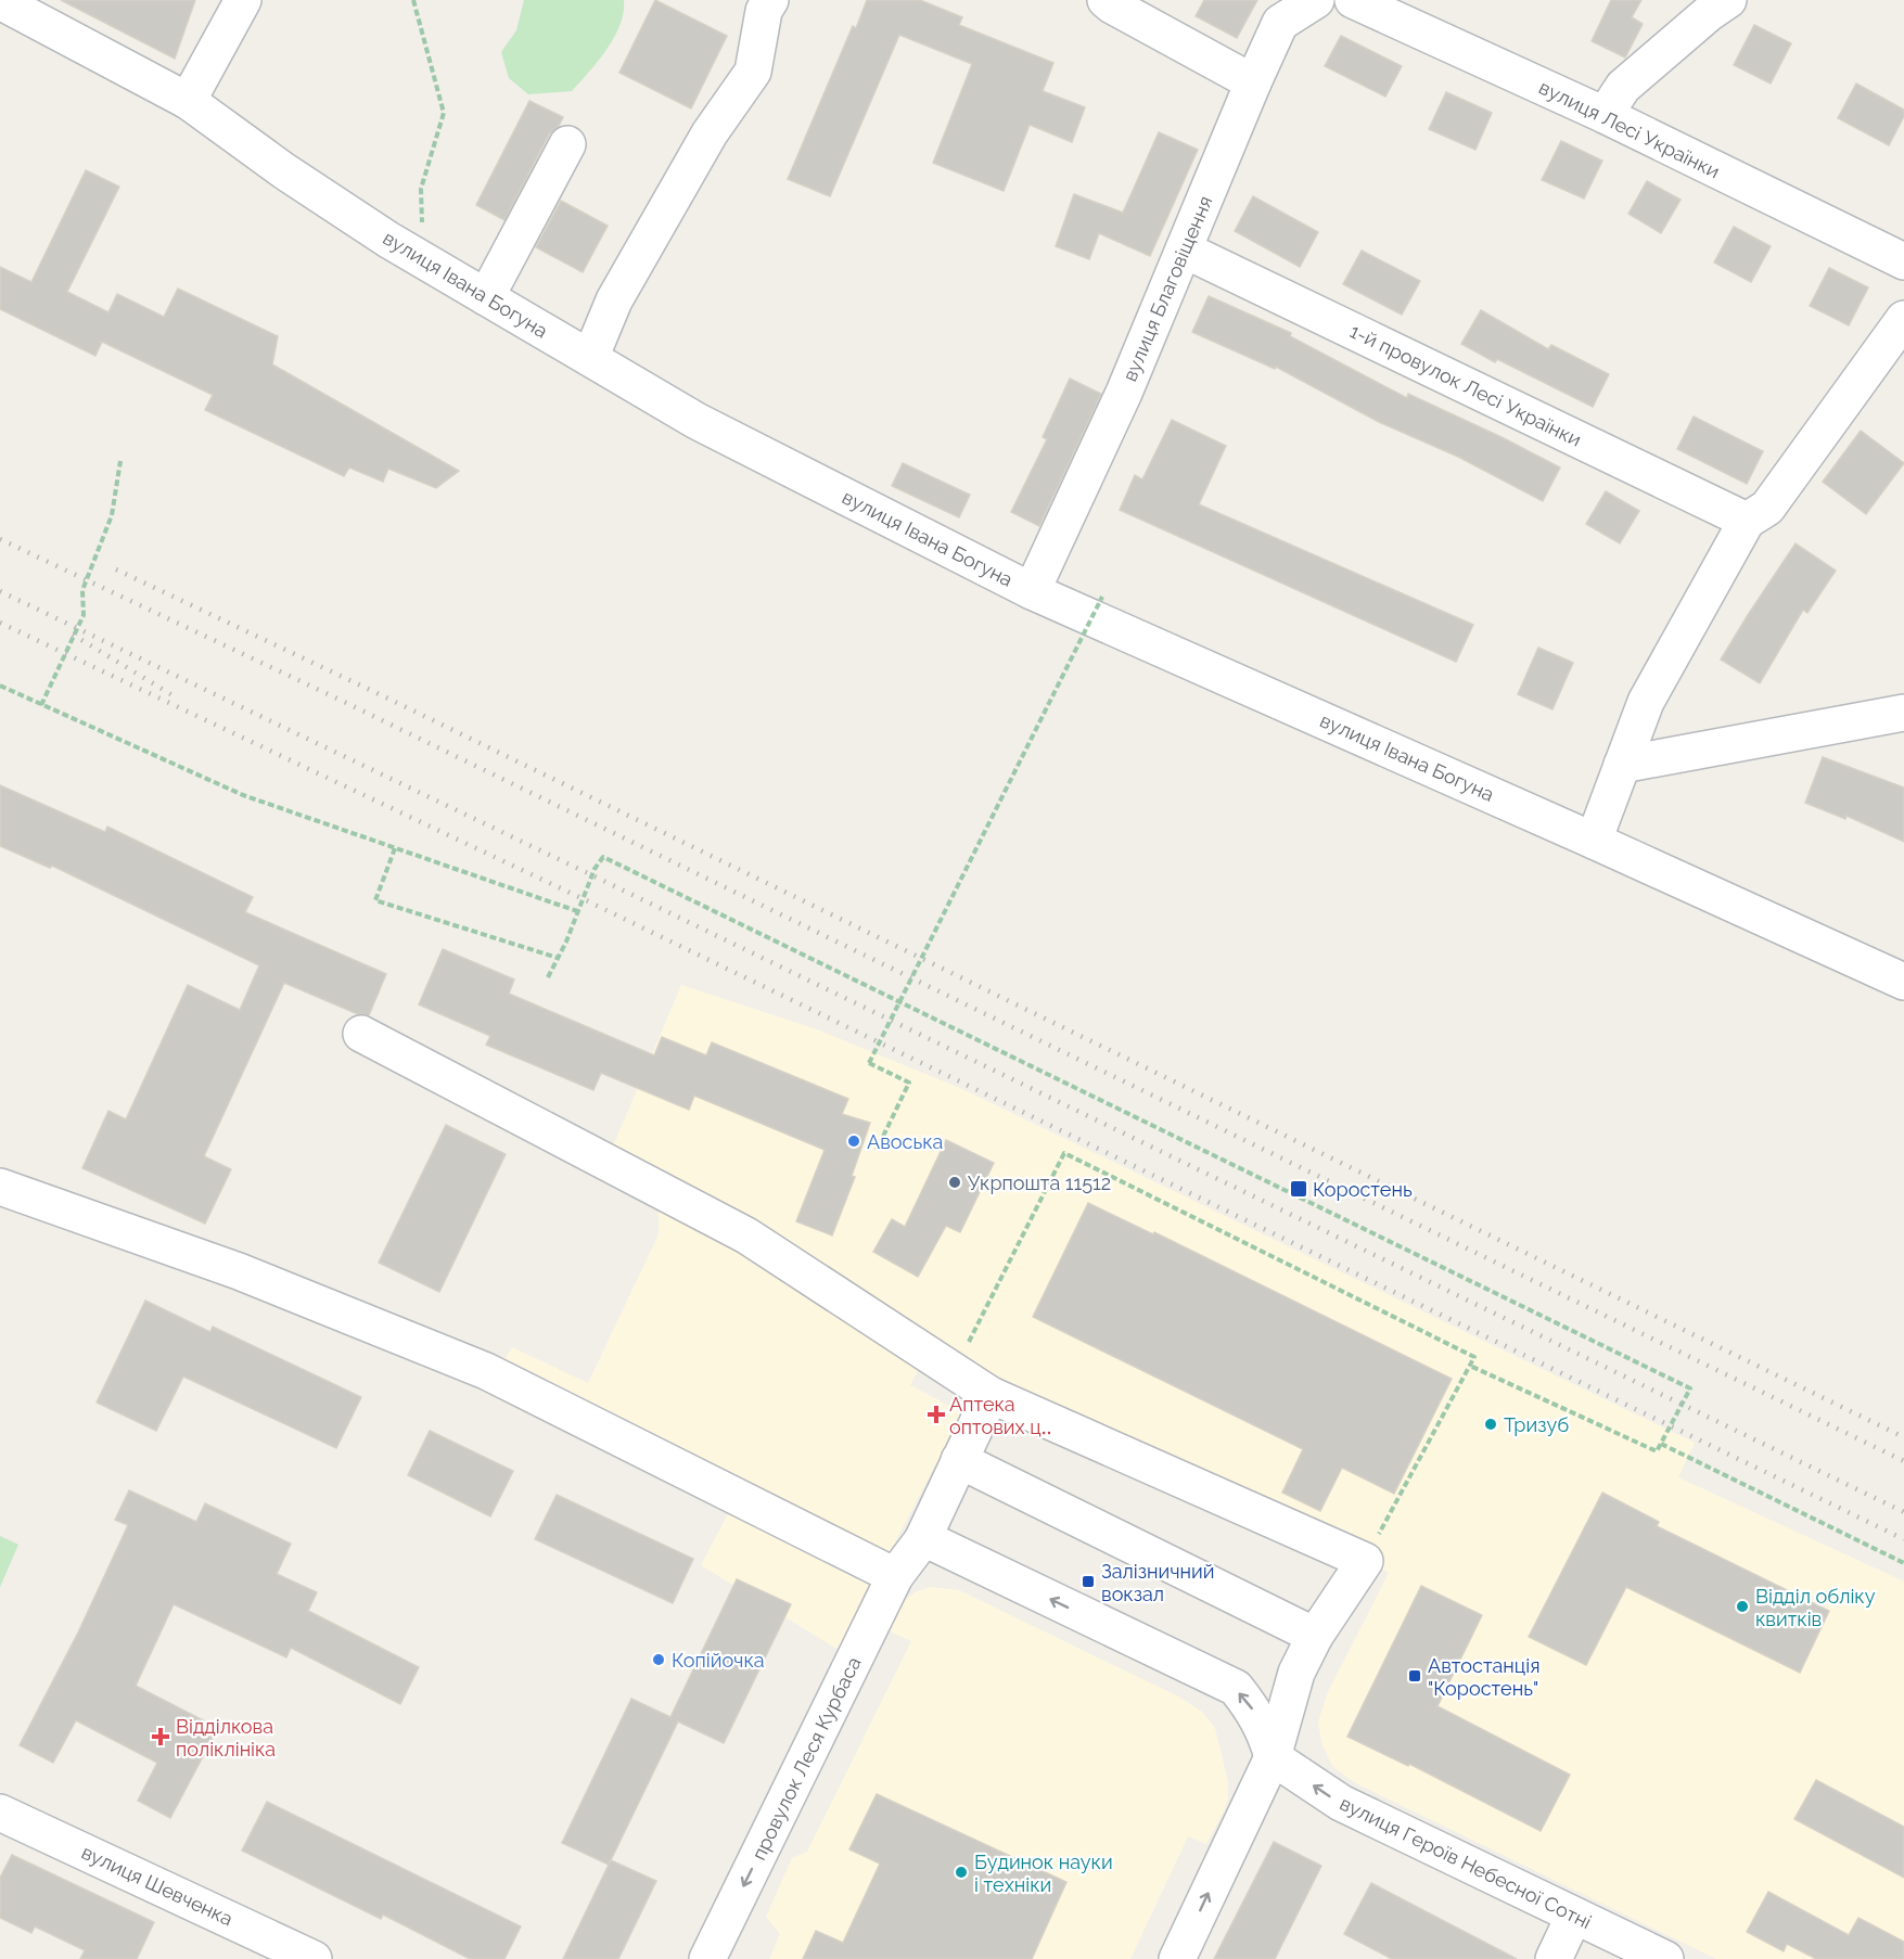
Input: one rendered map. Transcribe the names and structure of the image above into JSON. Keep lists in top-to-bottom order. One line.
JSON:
{"streets":{"street":["вулиця Лесі Українки","вулиця Івана Богуна","вулиця Благовіщення","1-й провулок Лесі Українки","провулок Леся Курбаса","вулиця Героїв Небесної Сотні","вулиця Шевченка"]},"crossings":[["вулиця Івана Богуна","вулиця Благовіщення"],["вулиця Благовіщення","1-й провулок Лесі Українки"]],"one_way":["провулок Леся Курбаса","вулиця Героїв Небесної Сотні"],"places":{"other":["Авоська","Укрпошта 11512","Тризуб","Відділ обліку квитків","Копійочка","Будинок науки і техніки"],"transit":["Коростень","Залізничний вокзал","Автостанція \"Коростень\""],"health":["Аптека оптових ц‥","Відділкова поліклініка"]}}
